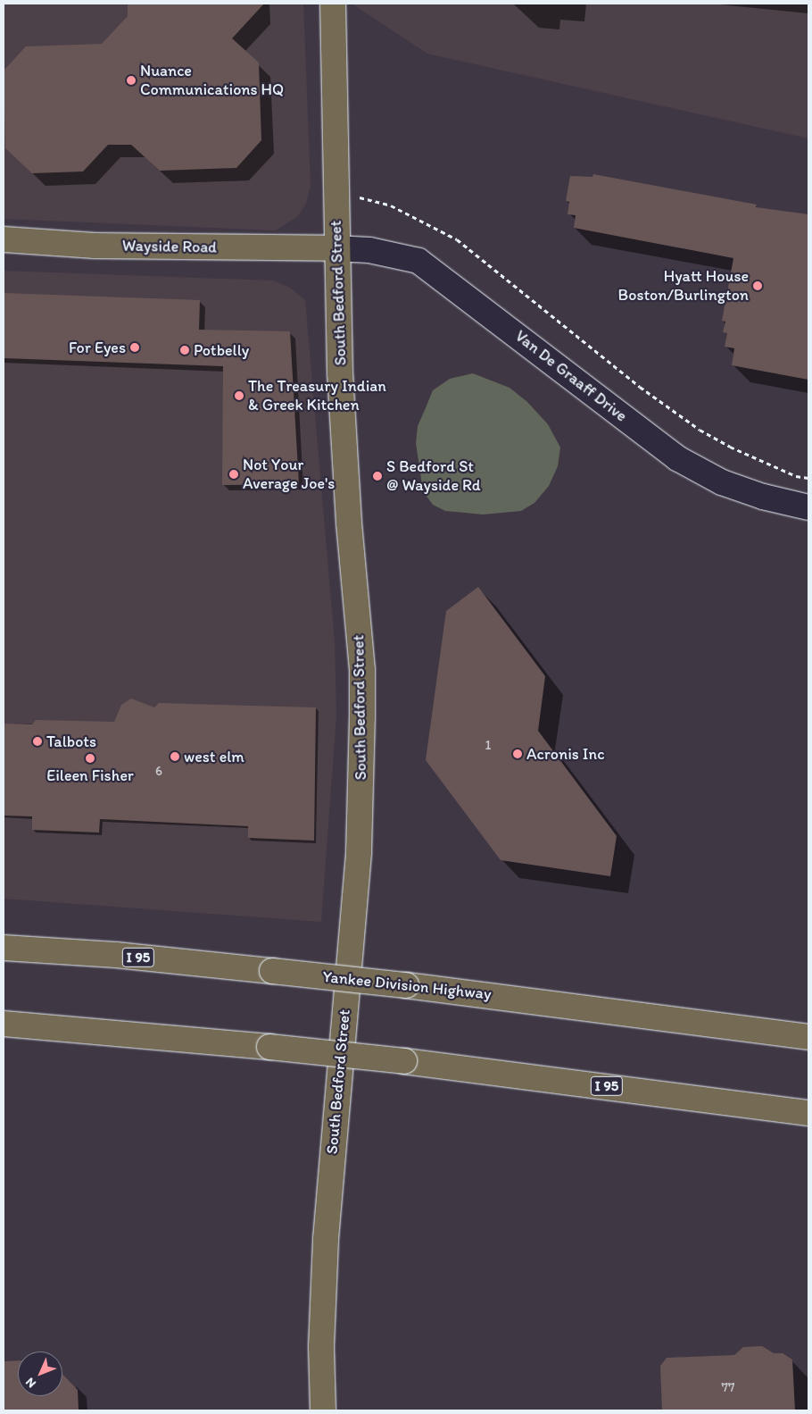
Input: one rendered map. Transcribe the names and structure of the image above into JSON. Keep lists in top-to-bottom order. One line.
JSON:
{"streets":{"main road":["Wayside Road","South Bedford Street","I 95","Yankee Division Highway"],"street":["Van De Graaff Drive"]},"crossings":[["Wayside Road","South Bedford Street"],["Wayside Road","Van De Graaff Drive"],["South Bedford Street","Van De Graaff Drive"]],"places":["Nuance Communications HQ","Hyatt House Boston/Burlington","For Eyes","Potbelly","The Treasury Indian & Greek Kitchen","Not Your Average Joe's","S Bedford St @ Wayside Rd","Talbots","Acronis Inc","west elm","Eileen Fisher"],"house_numbers":["1","6","77"],"north":"bottom left"}
